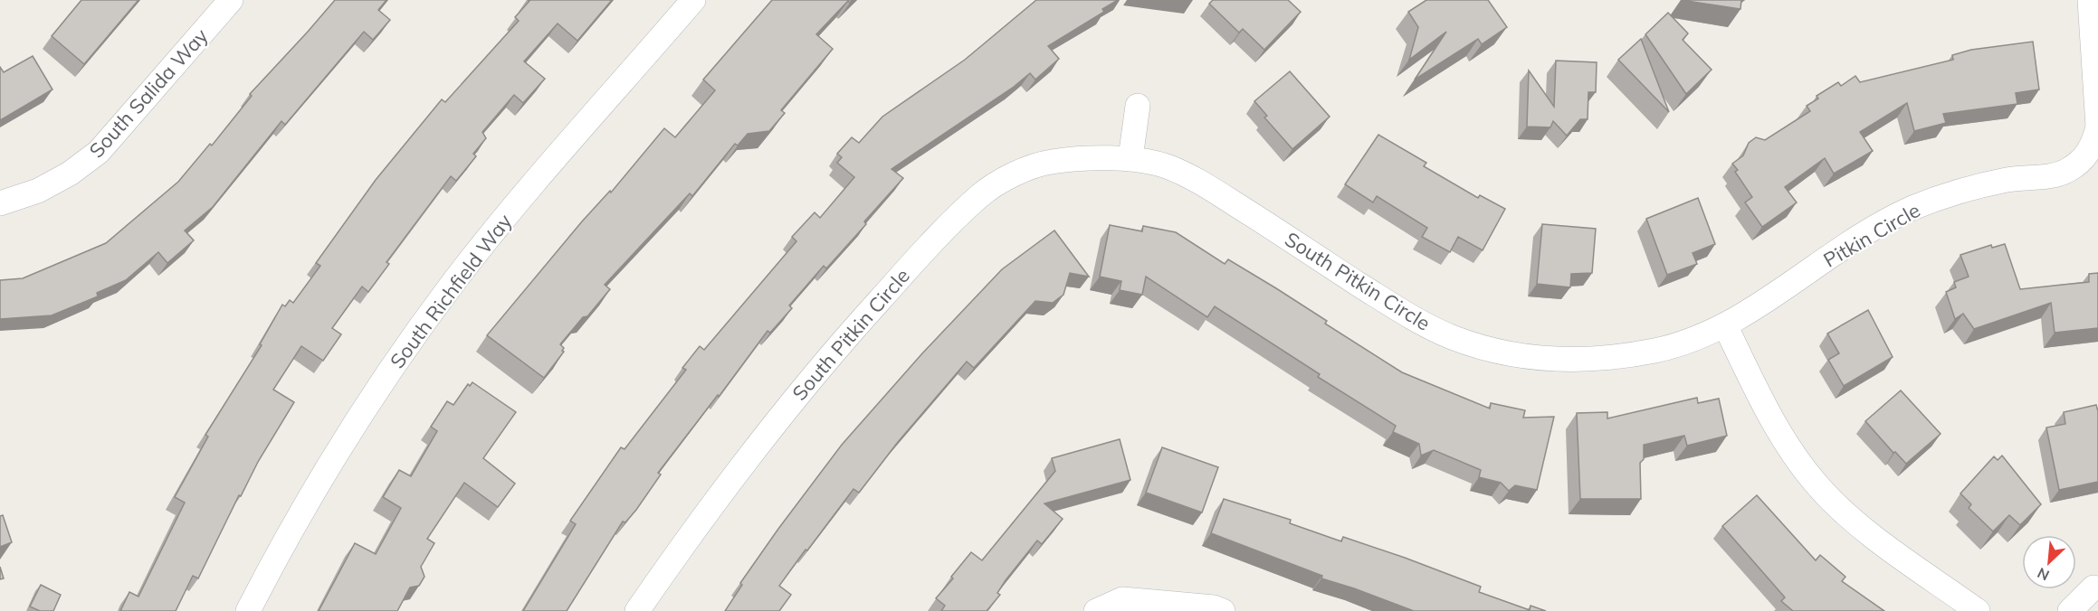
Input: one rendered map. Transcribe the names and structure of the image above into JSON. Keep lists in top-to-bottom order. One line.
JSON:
{"streets":{"street":["South Salida Way","Pitkin Circle","South Pitkin Circle","South Richfield Way"]},"crossings":[["Pitkin Circle","South Pitkin Circle"]],"north":"bottom left"}
